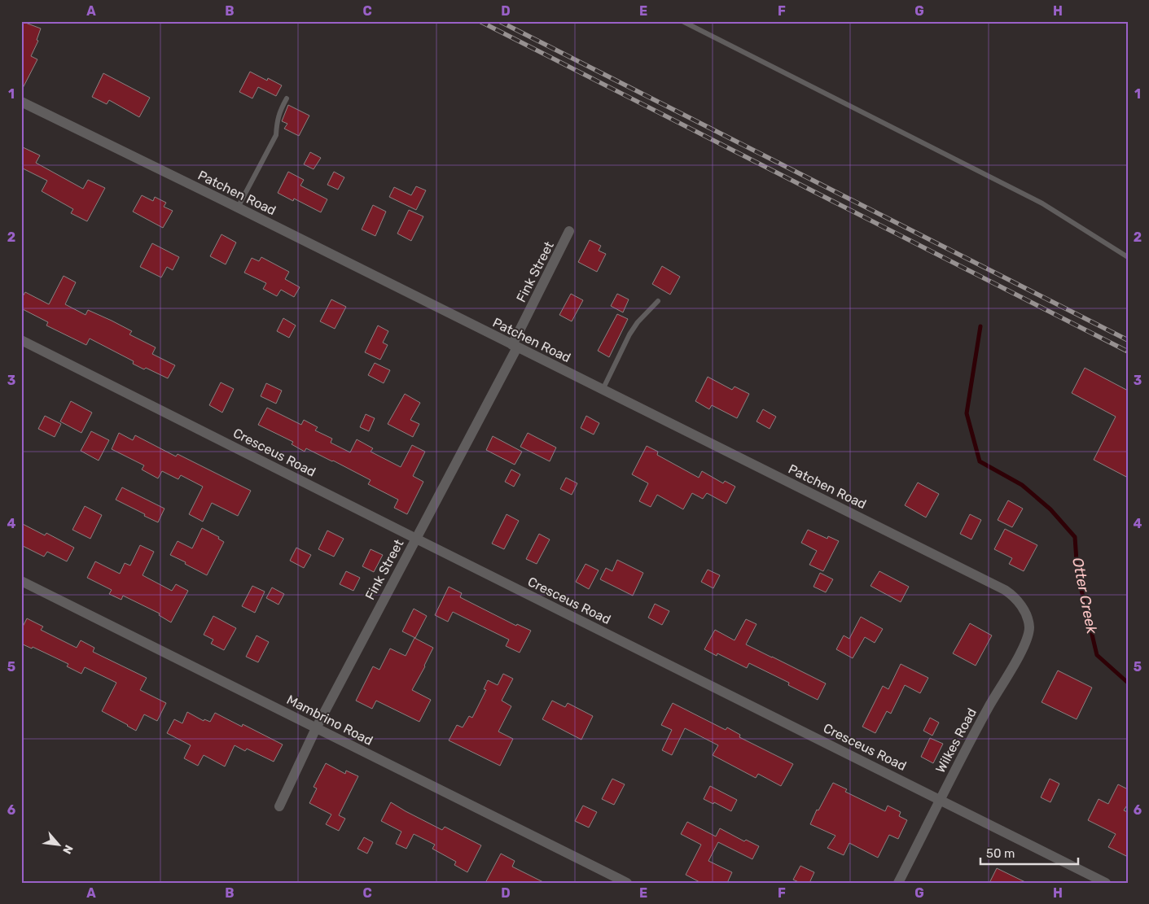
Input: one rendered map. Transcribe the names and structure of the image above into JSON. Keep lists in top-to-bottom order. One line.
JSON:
{"streets":{"street":["Patchen Road","Fink Street","Cresceus Road","Mambrino Road","Wilkes Road"]},"crossings":[["Patchen Road","Fink Street"],["Patchen Road","Wilkes Road"],["Fink Street","Cresceus Road"],["Fink Street","Mambrino Road"],["Cresceus Road","Wilkes Road"]],"water":["Otter Creek"],"scale_bar":"50 m","north":"bottom right","grid":{"columns":["A","B","C","D","E","F","G","H"],"rows":["1","2","3","4","5","6"]}}
